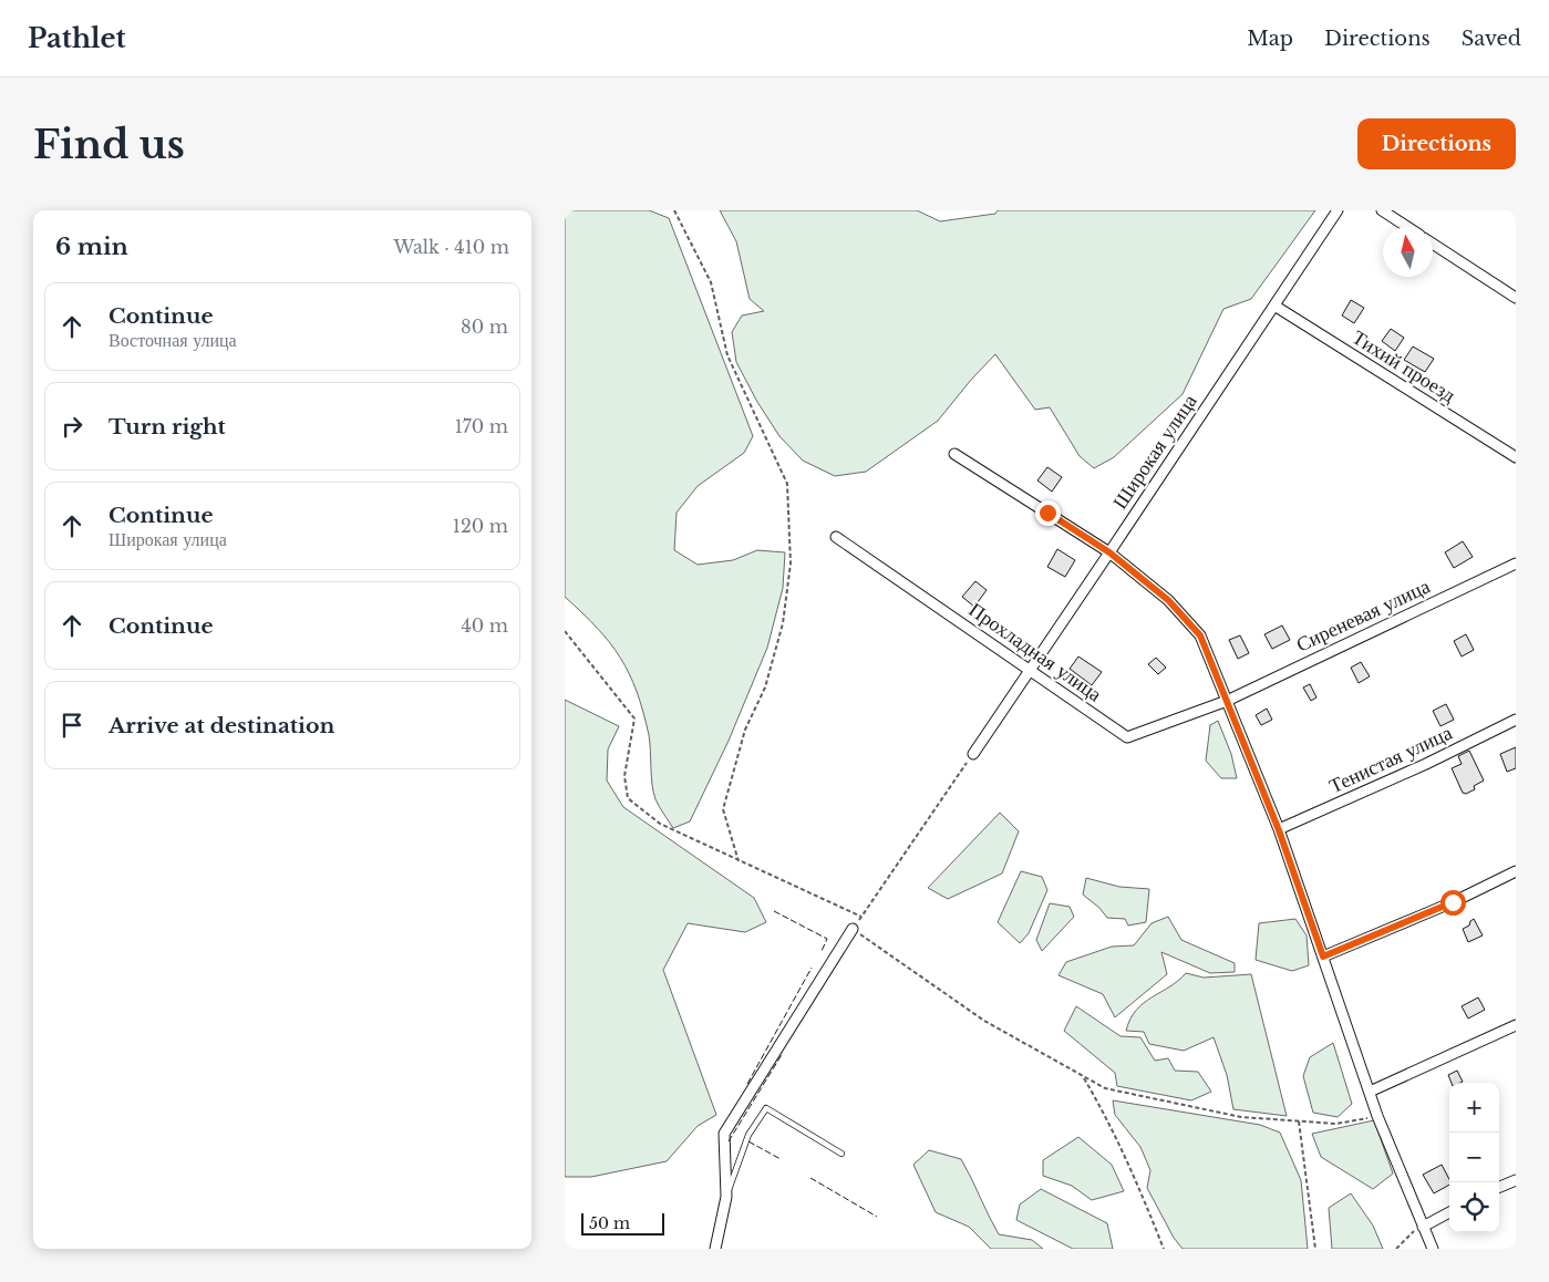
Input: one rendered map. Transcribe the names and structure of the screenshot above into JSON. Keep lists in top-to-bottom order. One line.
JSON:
{"streets":{"street":["Тихий проезд","Широкая улица","Сиреневая улица","Прохладная улица","Тенистая улица"]},"crossings":[["Тихий проезд","Широкая улица"],["Широкая улица","Прохладная улица"],["Сиреневая улица","Прохладная улица"]],"scale_bar":"50 m","north":"top","page":{"header":"Pathlet","nav":["Map","Directions","Saved"],"buttons":"Directions","title":"Find us","heading":["6 min","Walk · 410 m"],"list":[["Continue","Восточная улица","80 m"],["Turn right","170 m"],["Continue","Широкая улица","120 m"],["Continue","40 m"],"Arrive at destination"],"map_buttons":["+","−"],"scale":"50 m"}}
